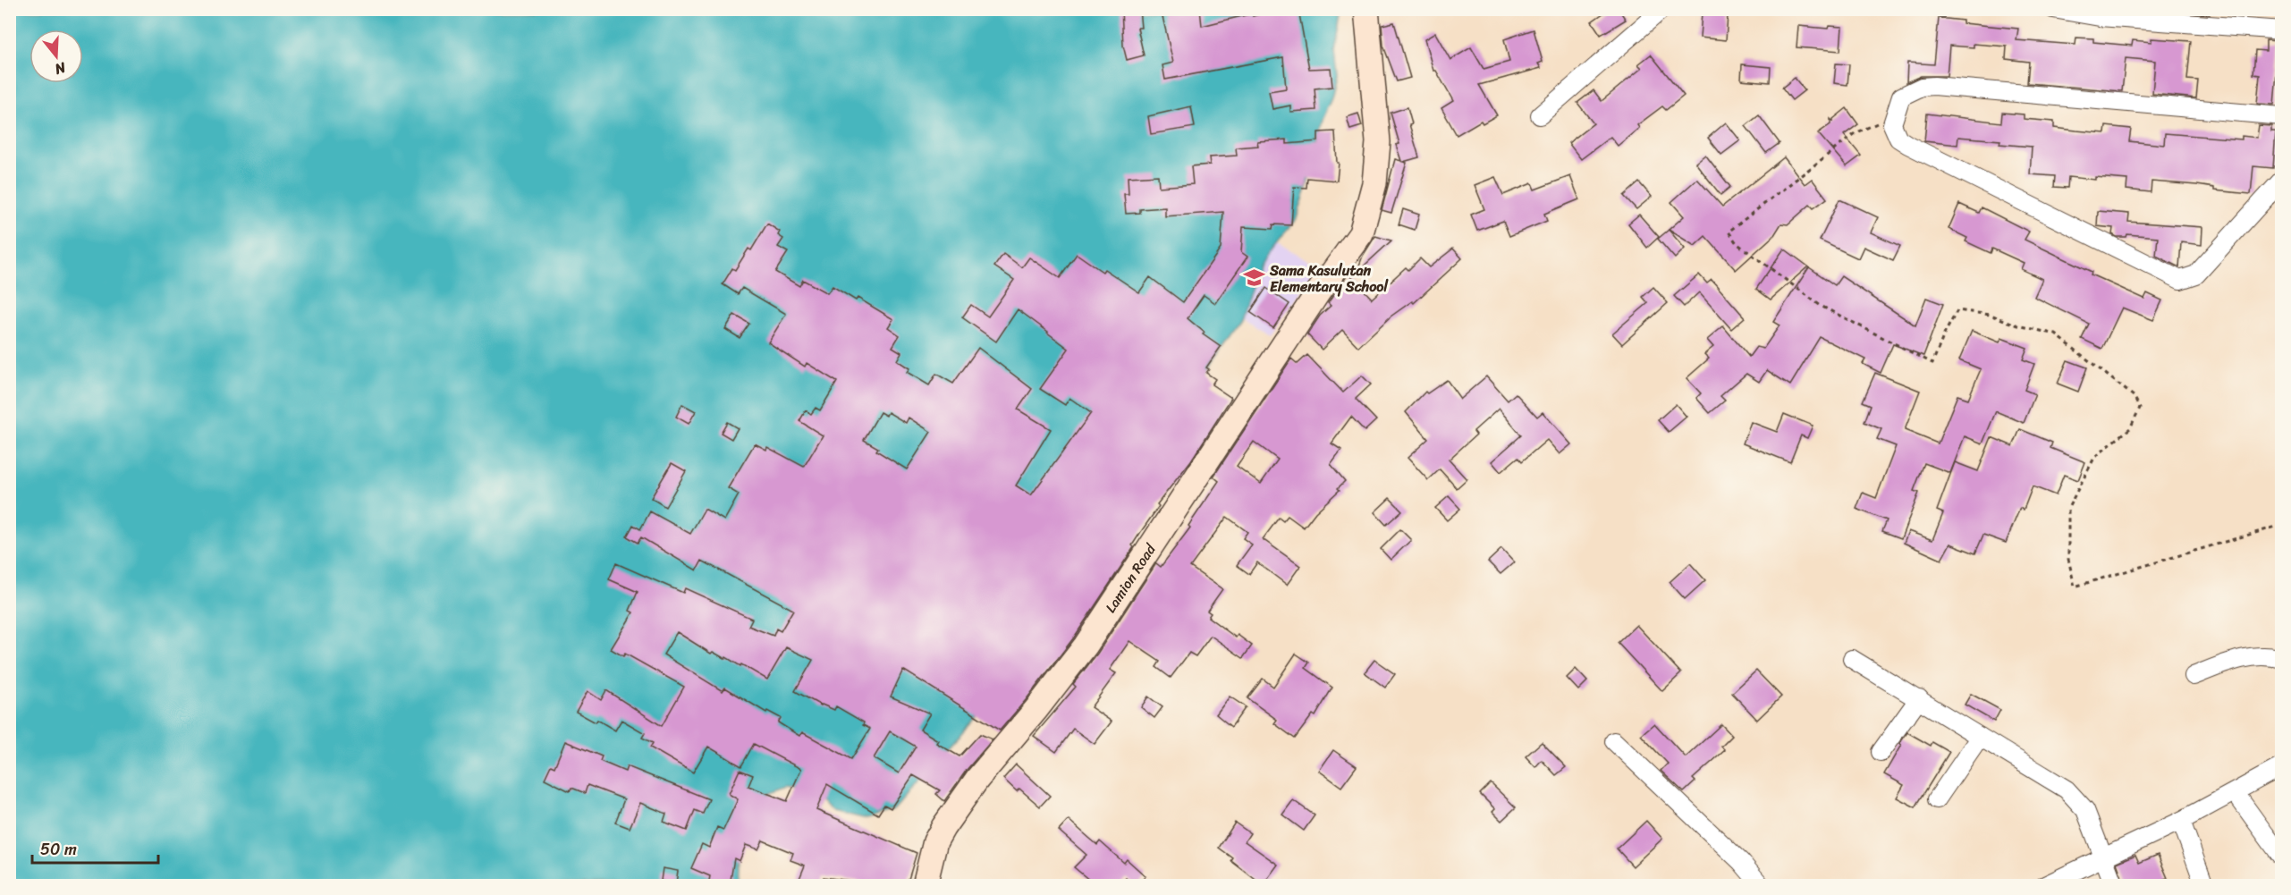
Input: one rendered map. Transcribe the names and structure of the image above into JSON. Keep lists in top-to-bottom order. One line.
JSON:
{"streets":{"street":["Lamion Road"]},"places":{"school or university":["Sama Kasulutan Elementary School"]},"scale_bar":"50 m","north":"bottom"}
